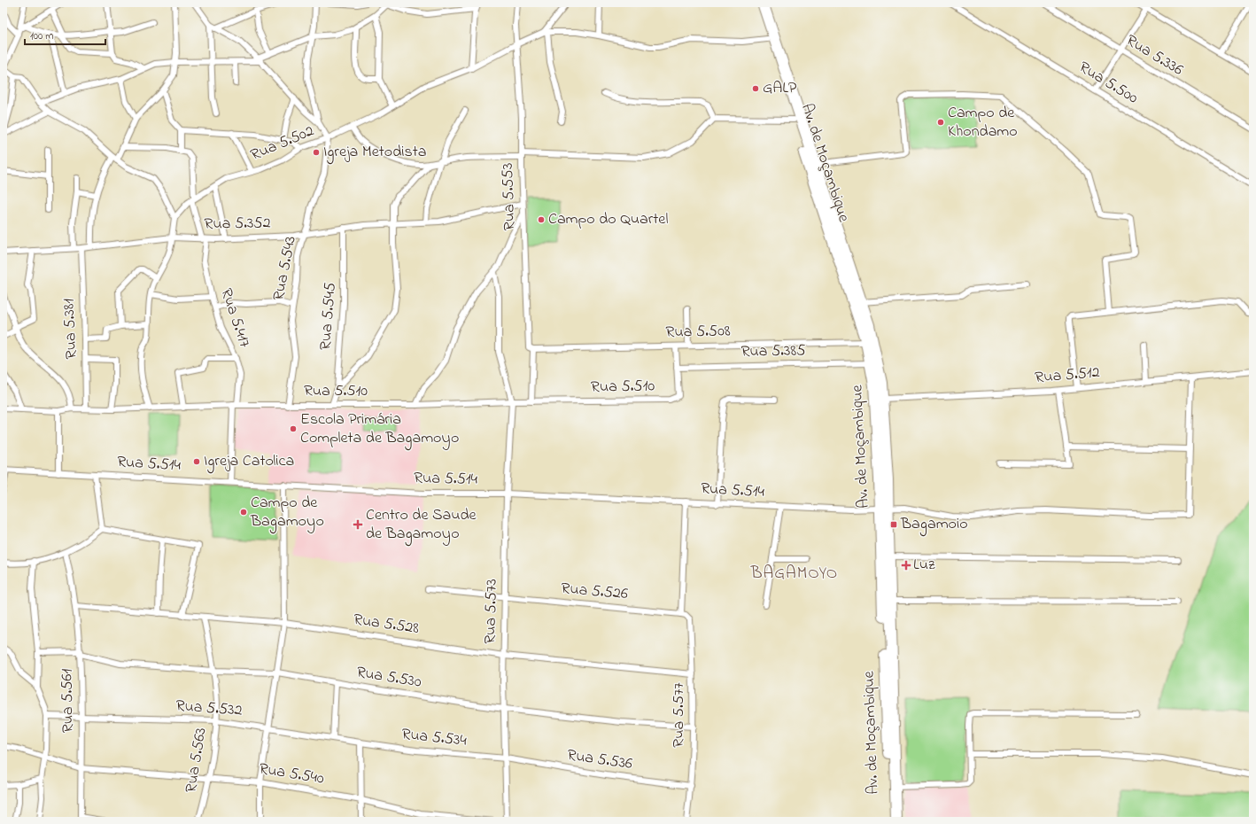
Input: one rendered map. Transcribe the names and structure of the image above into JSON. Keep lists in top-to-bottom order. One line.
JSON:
{"streets":{"highway":["Av. de Moçambique"],"street":["Rua 5.336","Rua 5.500","Rua 5.502","Rua 5.553","Rua 5.352","Rua 5.543","Rua 5.545","Rua 5.417","Rua 5.381","Rua 5.508","Rua 5.385","Rua 5.512","Rua 5.510","Rua 5.514","Rua 5.526","Rua 5.573","Rua 5.528","Rua 5.530","Rua 5.561","Rua 5.532","Rua 5.577","Rua 5.534","Rua 5.563","Rua 5.536","Rua 5.540"]},"crossings":[["Rua 5.502","Rua 5.553"],["Rua 5.502","Rua 5.543"],["Av. de Moçambique","Rua 5.508"],["Av. de Moçambique","Rua 5.385"],["Av. de Moçambique","Rua 5.512"],["Av. de Moçambique","Rua 5.514"],["Rua 5.553","Rua 5.352"],["Rua 5.553","Rua 5.508"],["Rua 5.553","Rua 5.510"],["Rua 5.352","Rua 5.543"],["Rua 5.352","Rua 5.545"],["Rua 5.352","Rua 5.417"],["Rua 5.543","Rua 5.510"],["Rua 5.545","Rua 5.510"],["Rua 5.417","Rua 5.510"],["Rua 5.417","Rua 5.514"],["Rua 5.381","Rua 5.510"],["Rua 5.385","Rua 5.510"],["Rua 5.510","Rua 5.573"],["Rua 5.514","Rua 5.573"],["Rua 5.526","Rua 5.573"],["Rua 5.526","Rua 5.577"],["Rua 5.573","Rua 5.528"],["Rua 5.573","Rua 5.530"],["Rua 5.573","Rua 5.534"],["Rua 5.573","Rua 5.536"],["Rua 5.528","Rua 5.561"],["Rua 5.528","Rua 5.577"],["Rua 5.528","Rua 5.563"],["Rua 5.530","Rua 5.561"],["Rua 5.530","Rua 5.577"],["Rua 5.530","Rua 5.563"],["Rua 5.561","Rua 5.532"],["Rua 5.561","Rua 5.540"],["Rua 5.532","Rua 5.534"],["Rua 5.532","Rua 5.563"],["Rua 5.577","Rua 5.536"],["Rua 5.534","Rua 5.536"],["Rua 5.563","Rua 5.540"]],"districts":["BAGAMOYO"],"places":{"other":["GALP","Campo de Khondamo","Igreja Metodista","Campo do Quartel","Escola Primária Completa de Bagamoyo","Igreja Catolica","Campo de Bagamoyo"],"health":["Centro de Saude de Bagamoyo","Luz"],"transit":["Bagamoio"]},"scale_bar":"100 m"}
